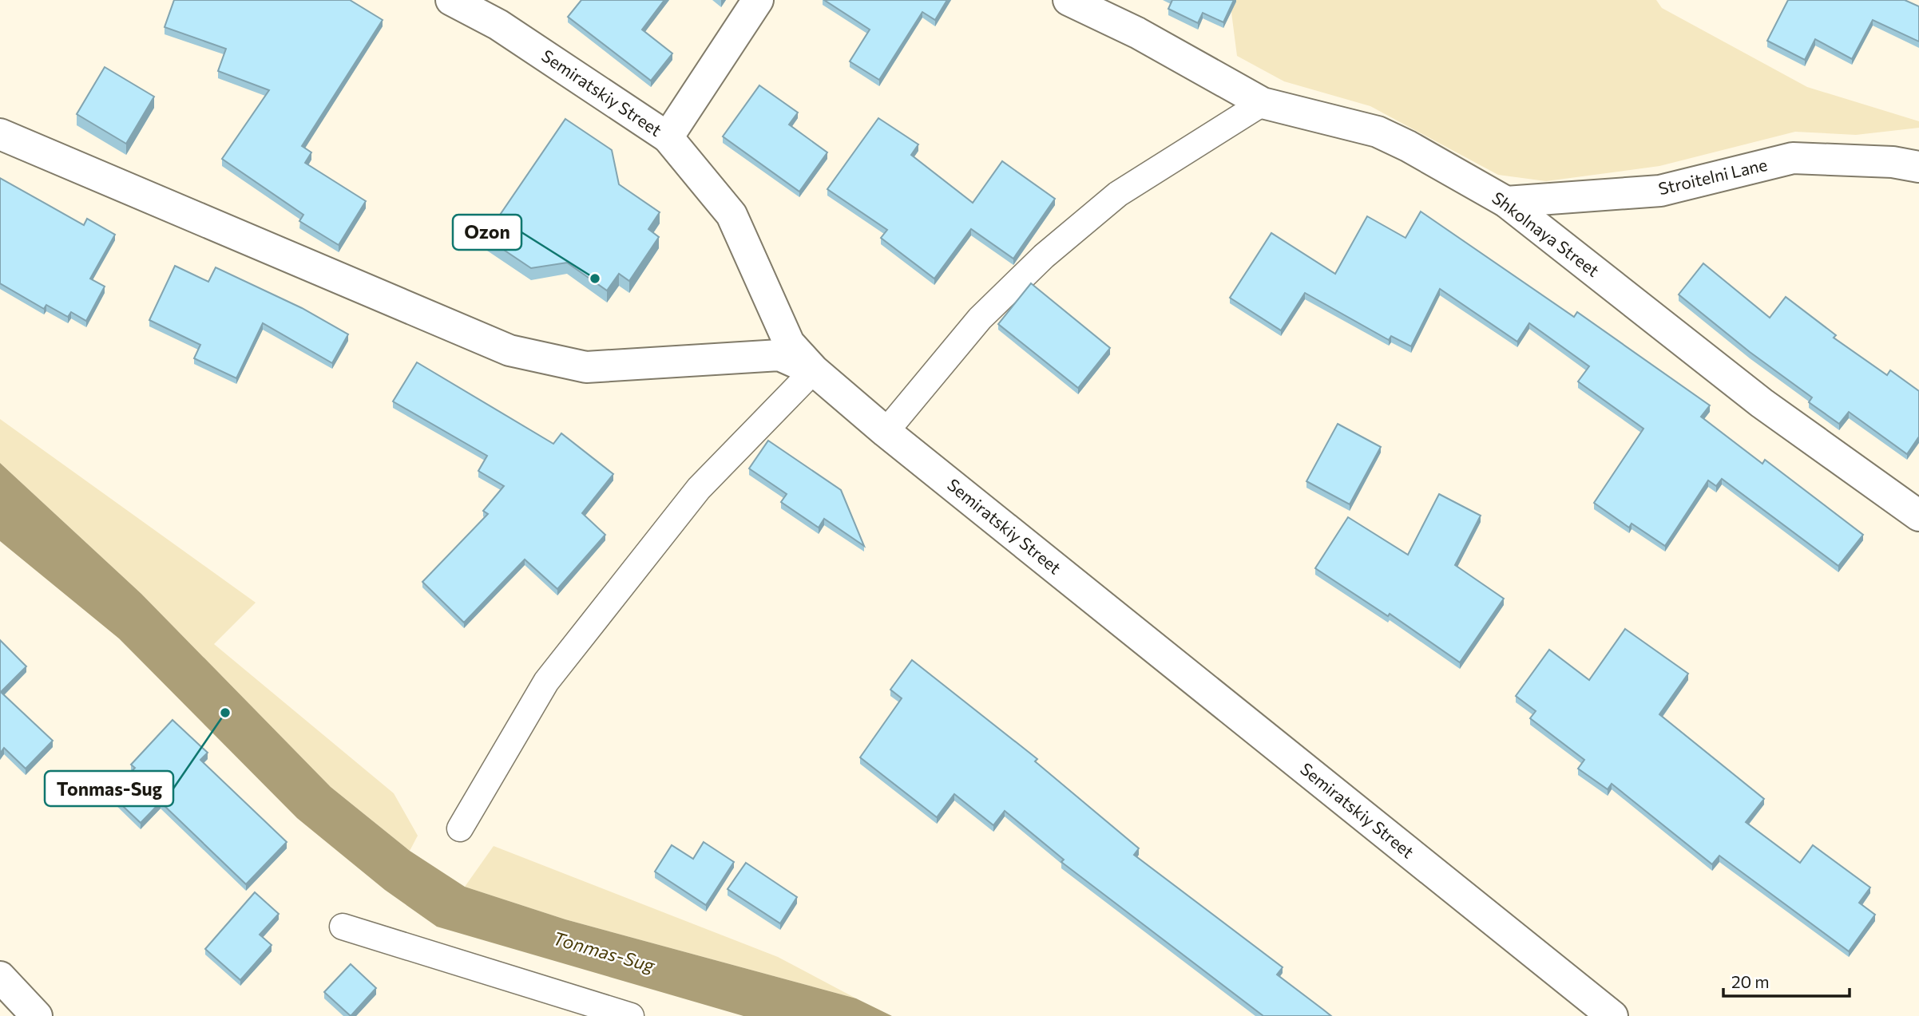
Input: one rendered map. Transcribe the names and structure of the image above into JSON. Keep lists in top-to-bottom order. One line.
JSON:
{"streets":{"street":["Semiratskiy Street","Stroitelni Lane","Shkolnaya Street"]},"crossings":[["Stroitelni Lane","Shkolnaya Street"]],"water":["Tonmas-Sug"],"places":["Ozon","Tonmas-Sug"],"scale_bar":"20 m"}
